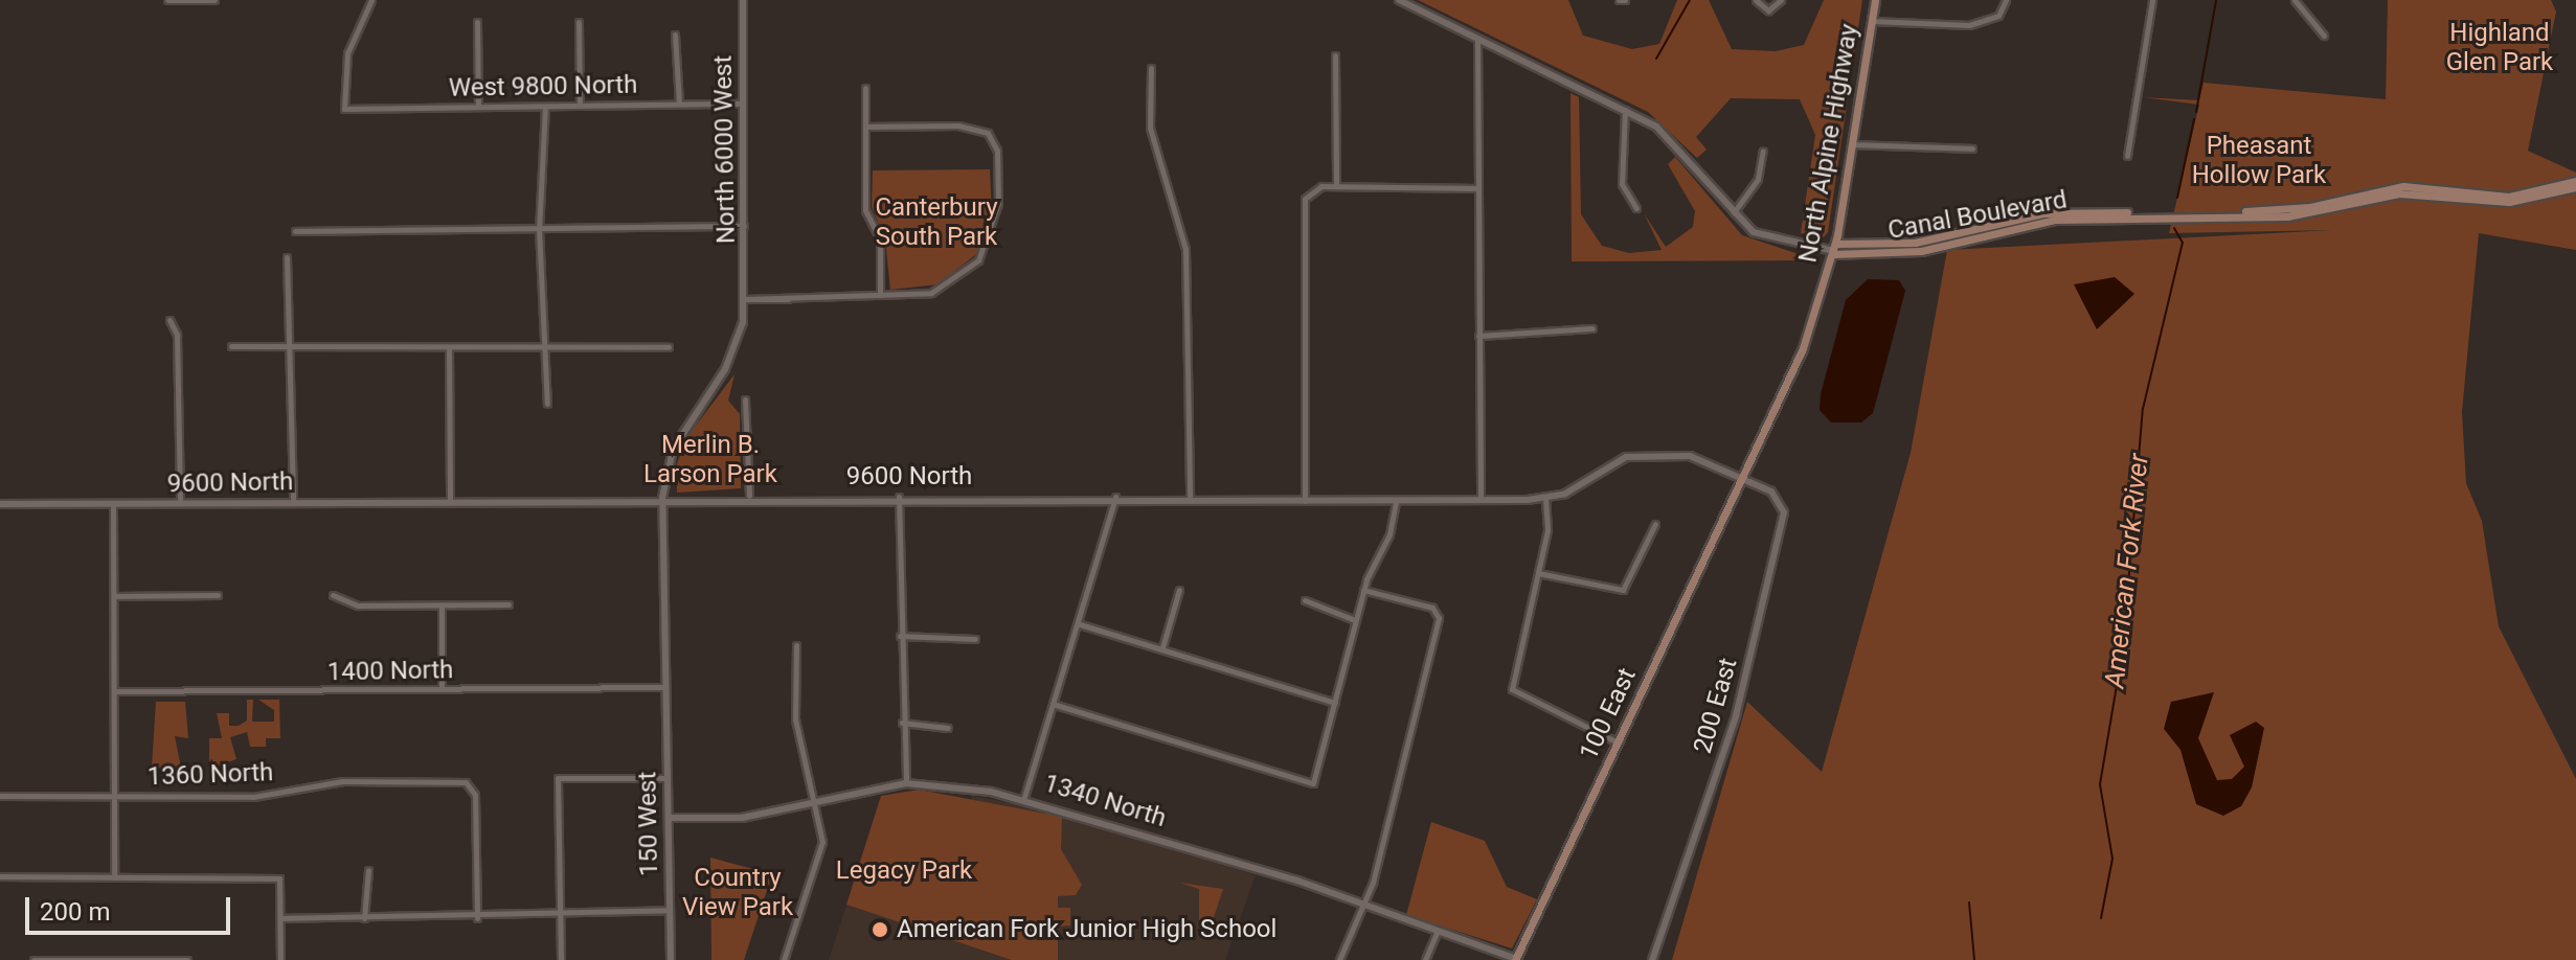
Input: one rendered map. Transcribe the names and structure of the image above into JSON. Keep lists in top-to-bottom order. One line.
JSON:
{"streets":{"main road":["North Alpine Highway","Canal Boulevard","100 East"],"street":["West 9800 North","North 6000 West","9600 North","1400 North","200 East","1360 North","1340 North","150 West"]},"crossings":[["West 9800 North","North 6000 West"],["North Alpine Highway","Canal Boulevard"],["North Alpine Highway","9600 North"],["North Alpine Highway","200 East"],["North Alpine Highway","100 East"],["North 6000 West","9600 North"],["North 6000 West","150 West"],["9600 North","200 East"],["9600 North","100 East"],["9600 North","150 West"],["1400 North","150 West"],["200 East","100 East"],["100 East","1340 North"],["1340 North","150 West"]],"water":["American Fork River"],"parks":["Highland Glen Park","Pheasant Hollow Park","Canterbury South Park","Merlin B. Larson Park","Legacy Park","Country View Park"],"places":["American Fork Junior High School"],"scale_bar":"200 m"}
